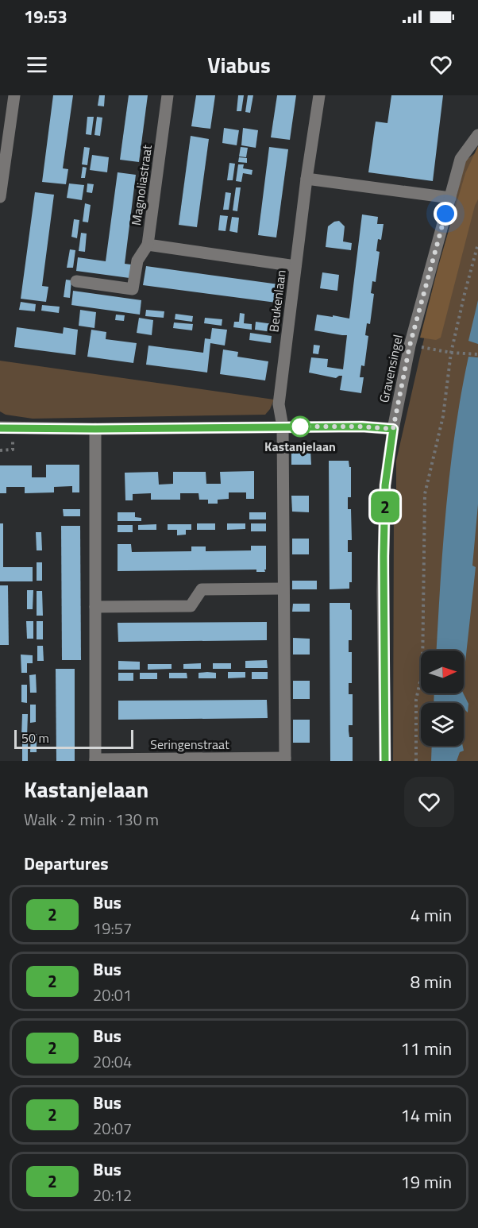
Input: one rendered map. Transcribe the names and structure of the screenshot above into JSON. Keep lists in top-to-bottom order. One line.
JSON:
{"streets":{"street":["Magnoliastraat","Beukenlaan","Gravensingel","Seringenstraat"]},"crossings":[["Magnoliastraat","Beukenlaan"],["Beukenlaan","Seringenstraat"]],"places":["Kastanjelaan"],"lines":["bus line 2"],"scale_bar":"50 m","north":"right","page":{"status":"19:53","header":"Viabus","on_map":"2","scale":"50 m","heading":[["Kastanjelaan","Walk · 2 min · 130 m"],"Departures"],"list":[{"mark":"2","name":"Bus","note":"19:57","value":"4 min"},{"mark":"2","name":"Bus","note":"20:01","value":"8 min"},{"mark":"2","name":"Bus","note":"20:04","value":"11 min"},{"mark":"2","name":"Bus","note":"20:07","value":"14 min"},{"mark":"2","name":"Bus","note":"20:12","value":"19 min"}]}}
